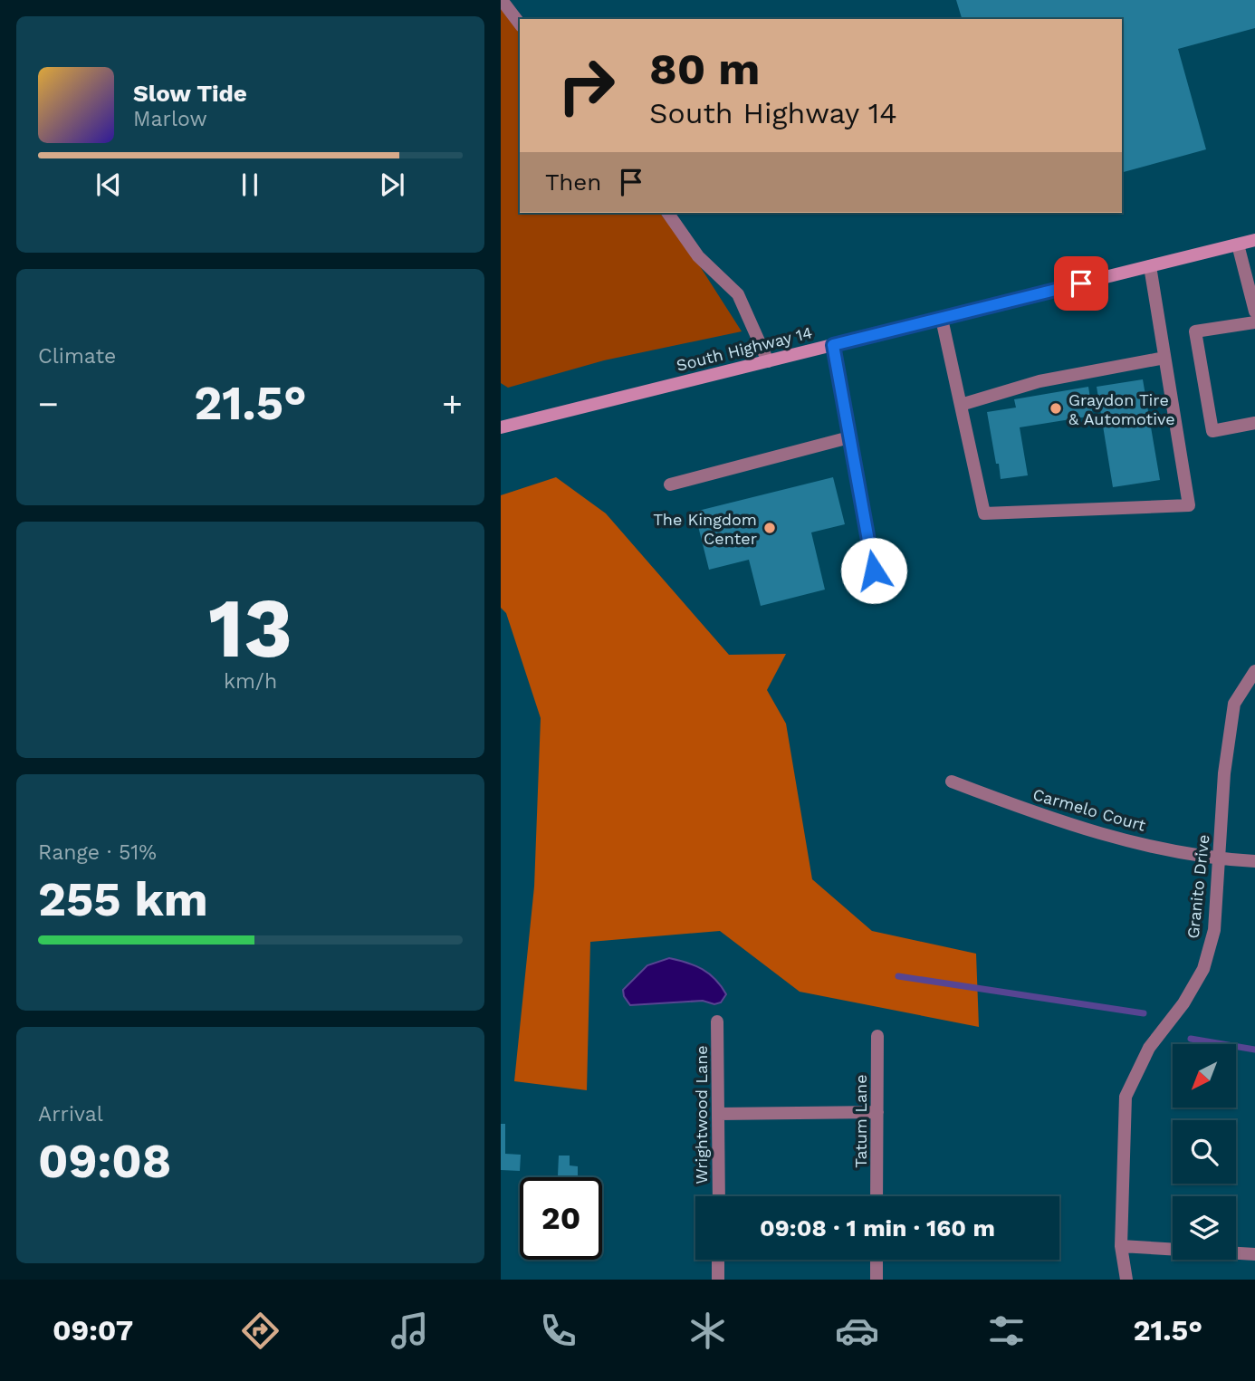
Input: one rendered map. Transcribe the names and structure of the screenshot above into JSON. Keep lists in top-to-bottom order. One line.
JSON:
{"streets":{"main road":["South Highway 14"],"street":["Carmelo Court","Granito Drive","Wrightwood Lane","Tatum Lane"]},"crossings":[["Carmelo Court","Granito Drive"]],"places":["Graydon Tire & Automotive","The Kingdom Center"],"north":"bottom left","page":{"turn":["80 m","South Highway 14"],"song":["Slow Tide","Marlow"],"then":"Then","tile":["Climate",["13","km/h"],["Range · 51%","255 km"],["Arrival","09:08"]],"heat":["−","21.5°","+"],"limit":"20","trip":"09:08 · 1 min · 160 m","tabs":["09:07","21.5°"]}}
